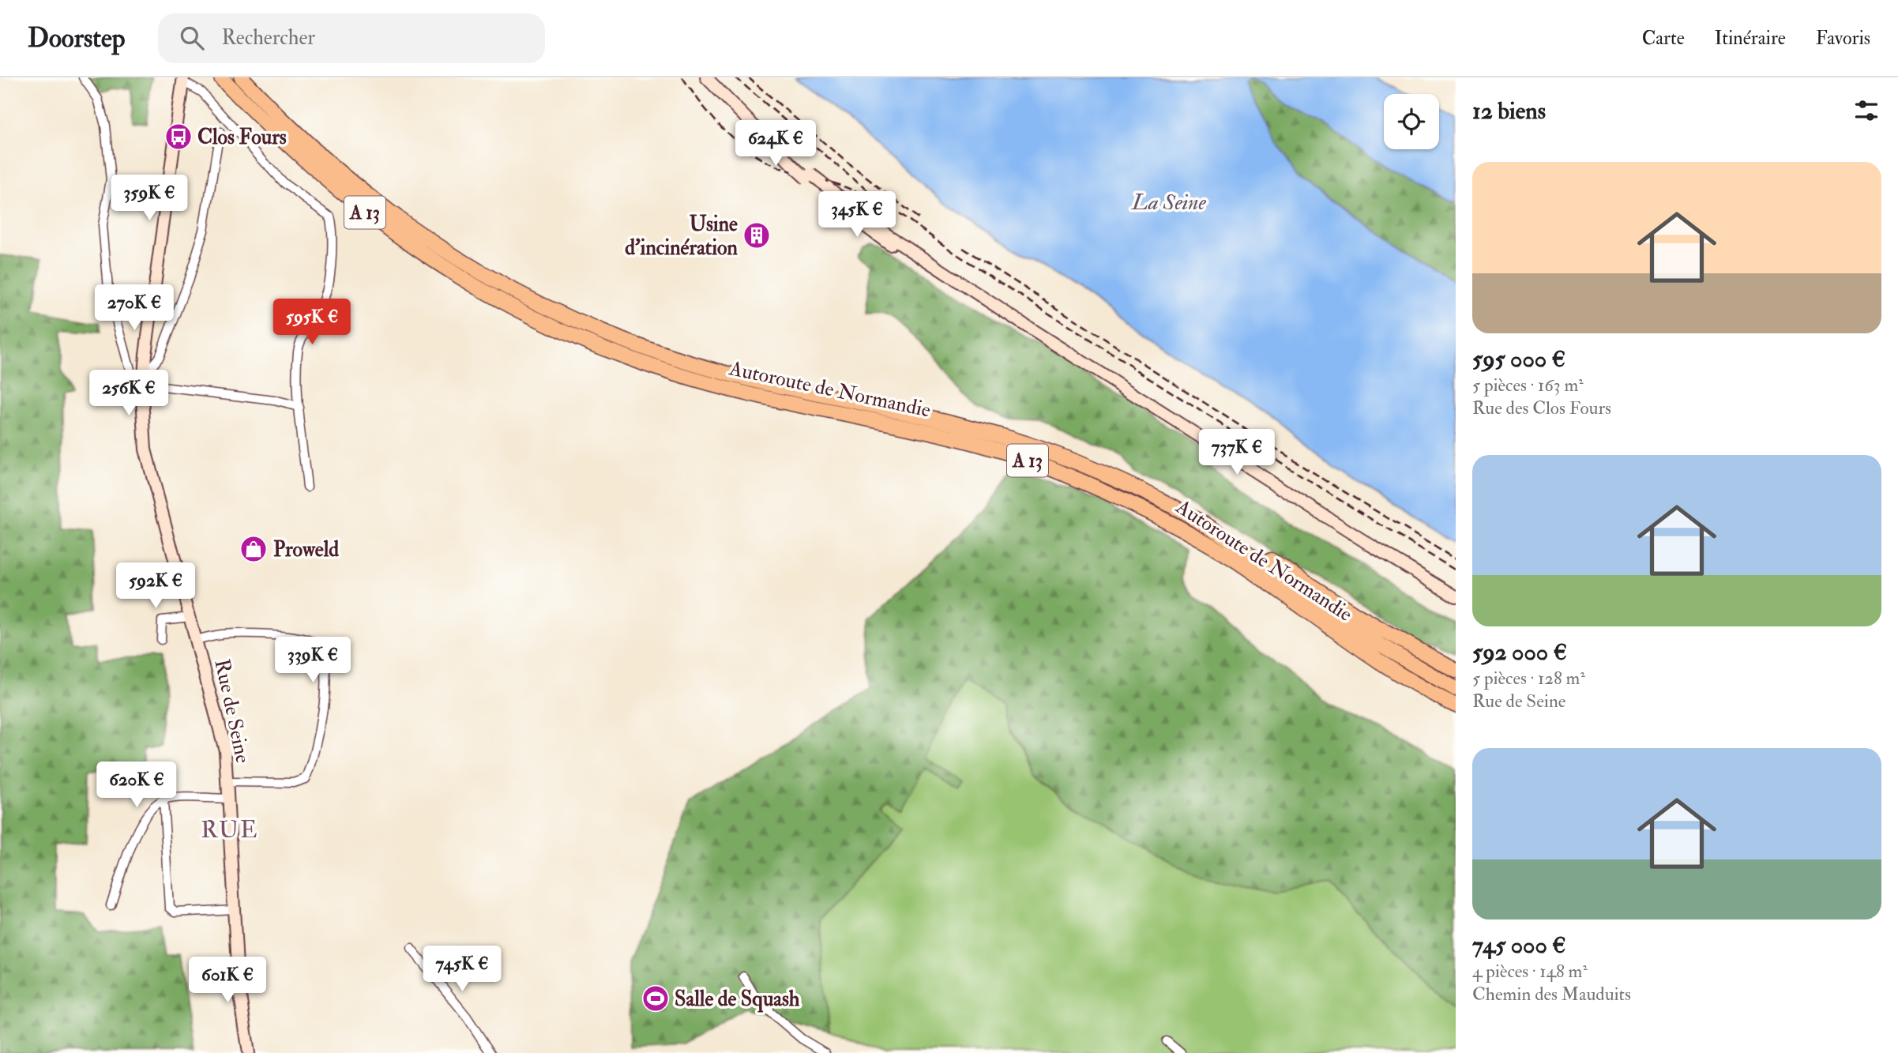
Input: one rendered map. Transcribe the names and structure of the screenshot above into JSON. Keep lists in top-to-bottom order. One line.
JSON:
{"streets":{"highway":["A 13","Autoroute de Normandie"],"main road":["Rue de Seine"]},"districts":["RUE"],"water":["La Seine"],"places":{"bus stop":["Clos Fours"],"building":["Usine d'incinération"],"shop":["Proweld"],"sports":["Salle de Squash"]},"page":{"header":"Doorstep","search":"Rechercher","nav":["Carte","Itinéraire","Favoris"],"heading":"12 biens","price":["624K €","359K €","345K €","270K €","595K €","256K €","737K €","592K €","339K €","620K €","745K €","601K €"],"list":[{"name":"595 000 €","note":"5 pièces · 163 m² · Rue des Clos Fours"},{"name":"592 000 €","note":"5 pièces · 128 m² · Rue de Seine"},{"name":"745 000 €","note":"4 pièces · 148 m² · Chemin des Mauduits"}]}}
